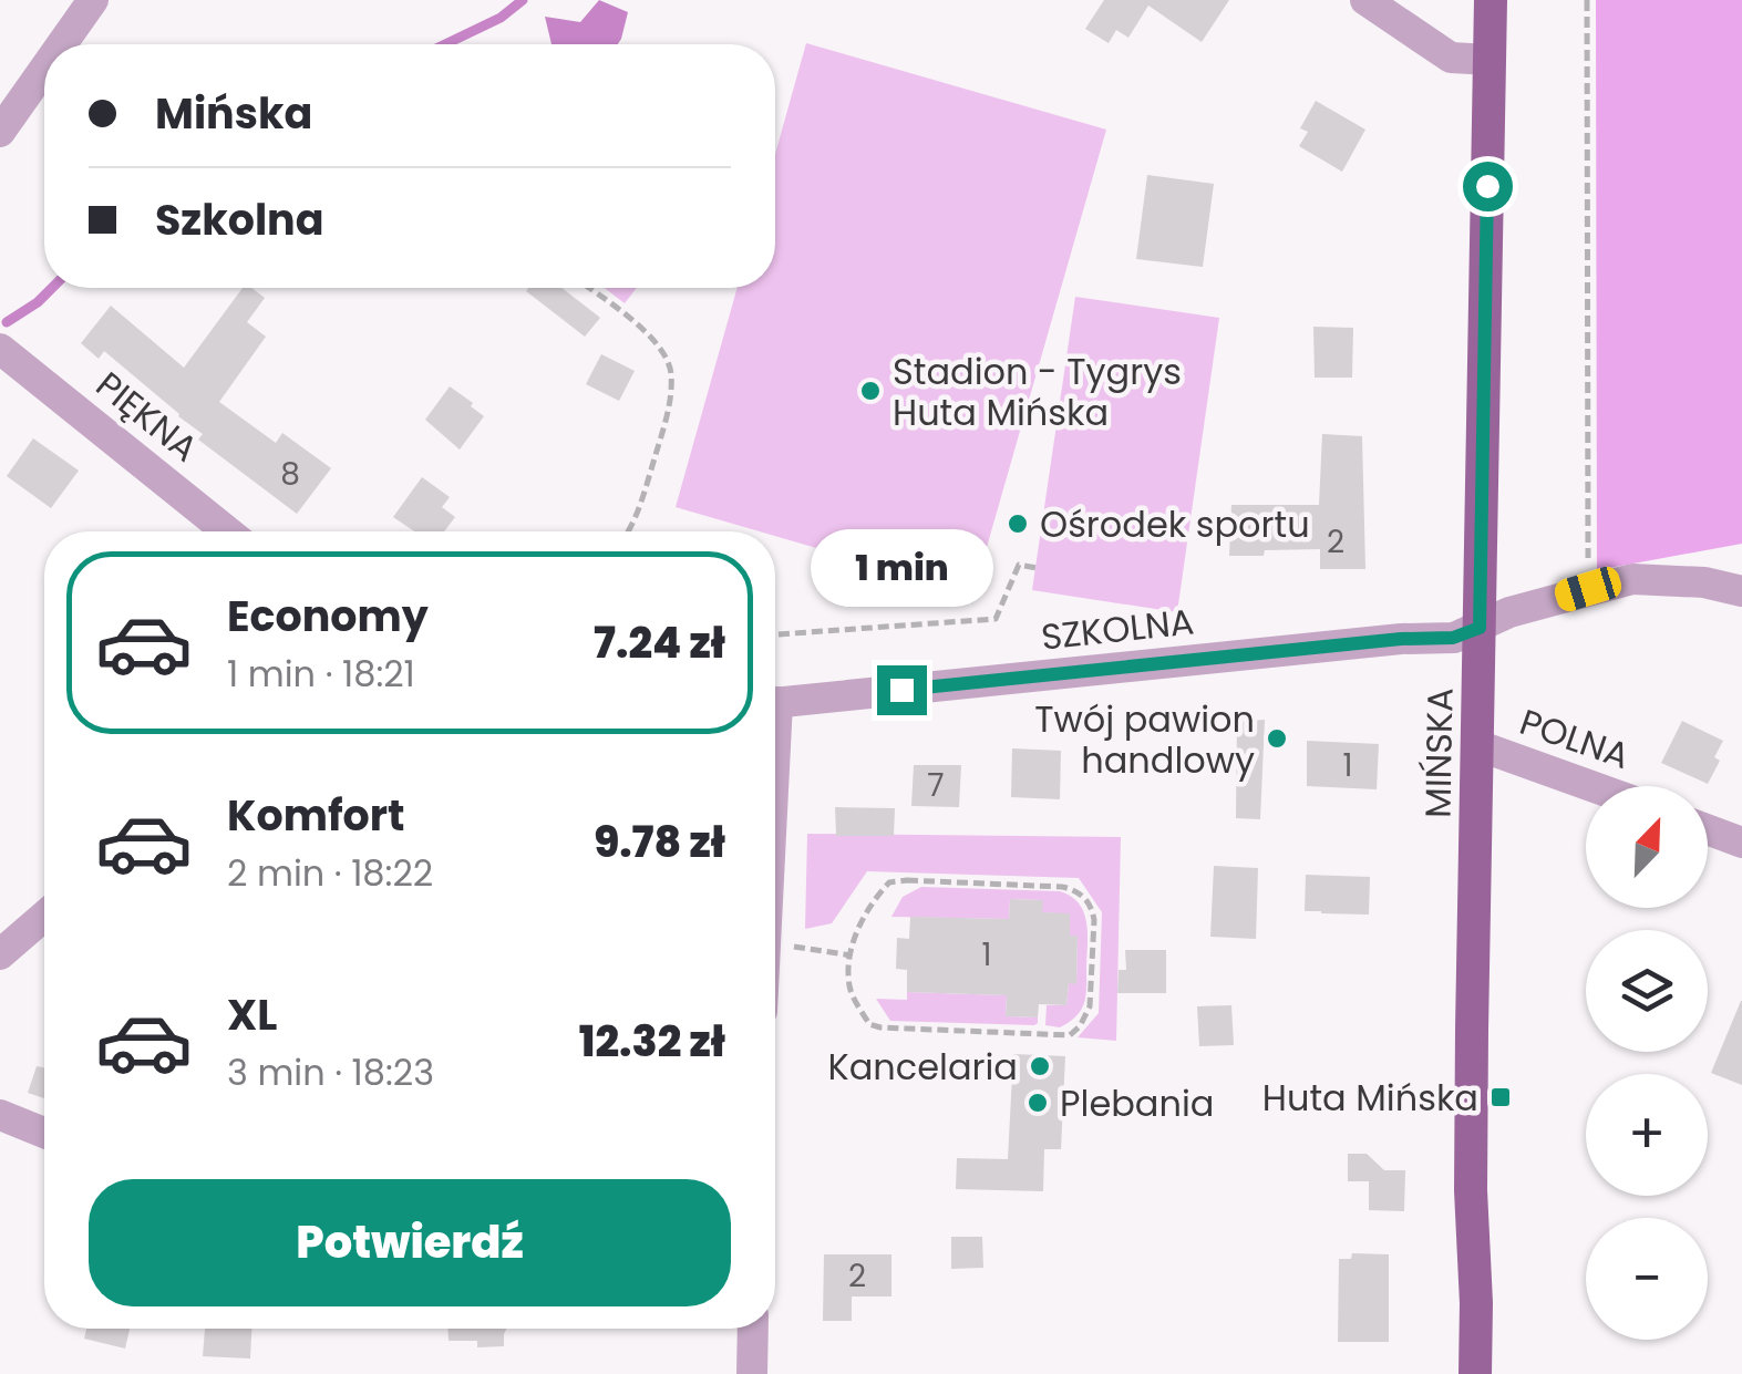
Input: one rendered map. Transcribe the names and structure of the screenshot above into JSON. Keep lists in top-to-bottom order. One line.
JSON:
{"streets":{"main road":["MIŃSKA"],"street":["PIĘKNA","SZKOLNA","POLNA"]},"crossings":[["SZKOLNA","MIŃSKA"],["POLNA","MIŃSKA"]],"places":{"other":["Stadion - Tygrys Huta Mińska","Ośrodek sportu","Twój pawion handlowy","Kancelaria","Plebania"],"transit":["Huta Mińska"]},"house_numbers":["8","2","1","7","1","2"],"north":"top right","page":{"banner":["Mińska","Szkolna"],"bubble":"1 min","list":[{"name":"Economy","note":"1 min · 18:21","value":"7.24 zł"},{"name":"Komfort","note":"2 min · 18:22","value":"9.78 zł"},{"name":"XL","note":"3 min · 18:23","value":"12.32 zł"}],"map_buttons":["+","−"],"buttons":"Potwierdź"}}
